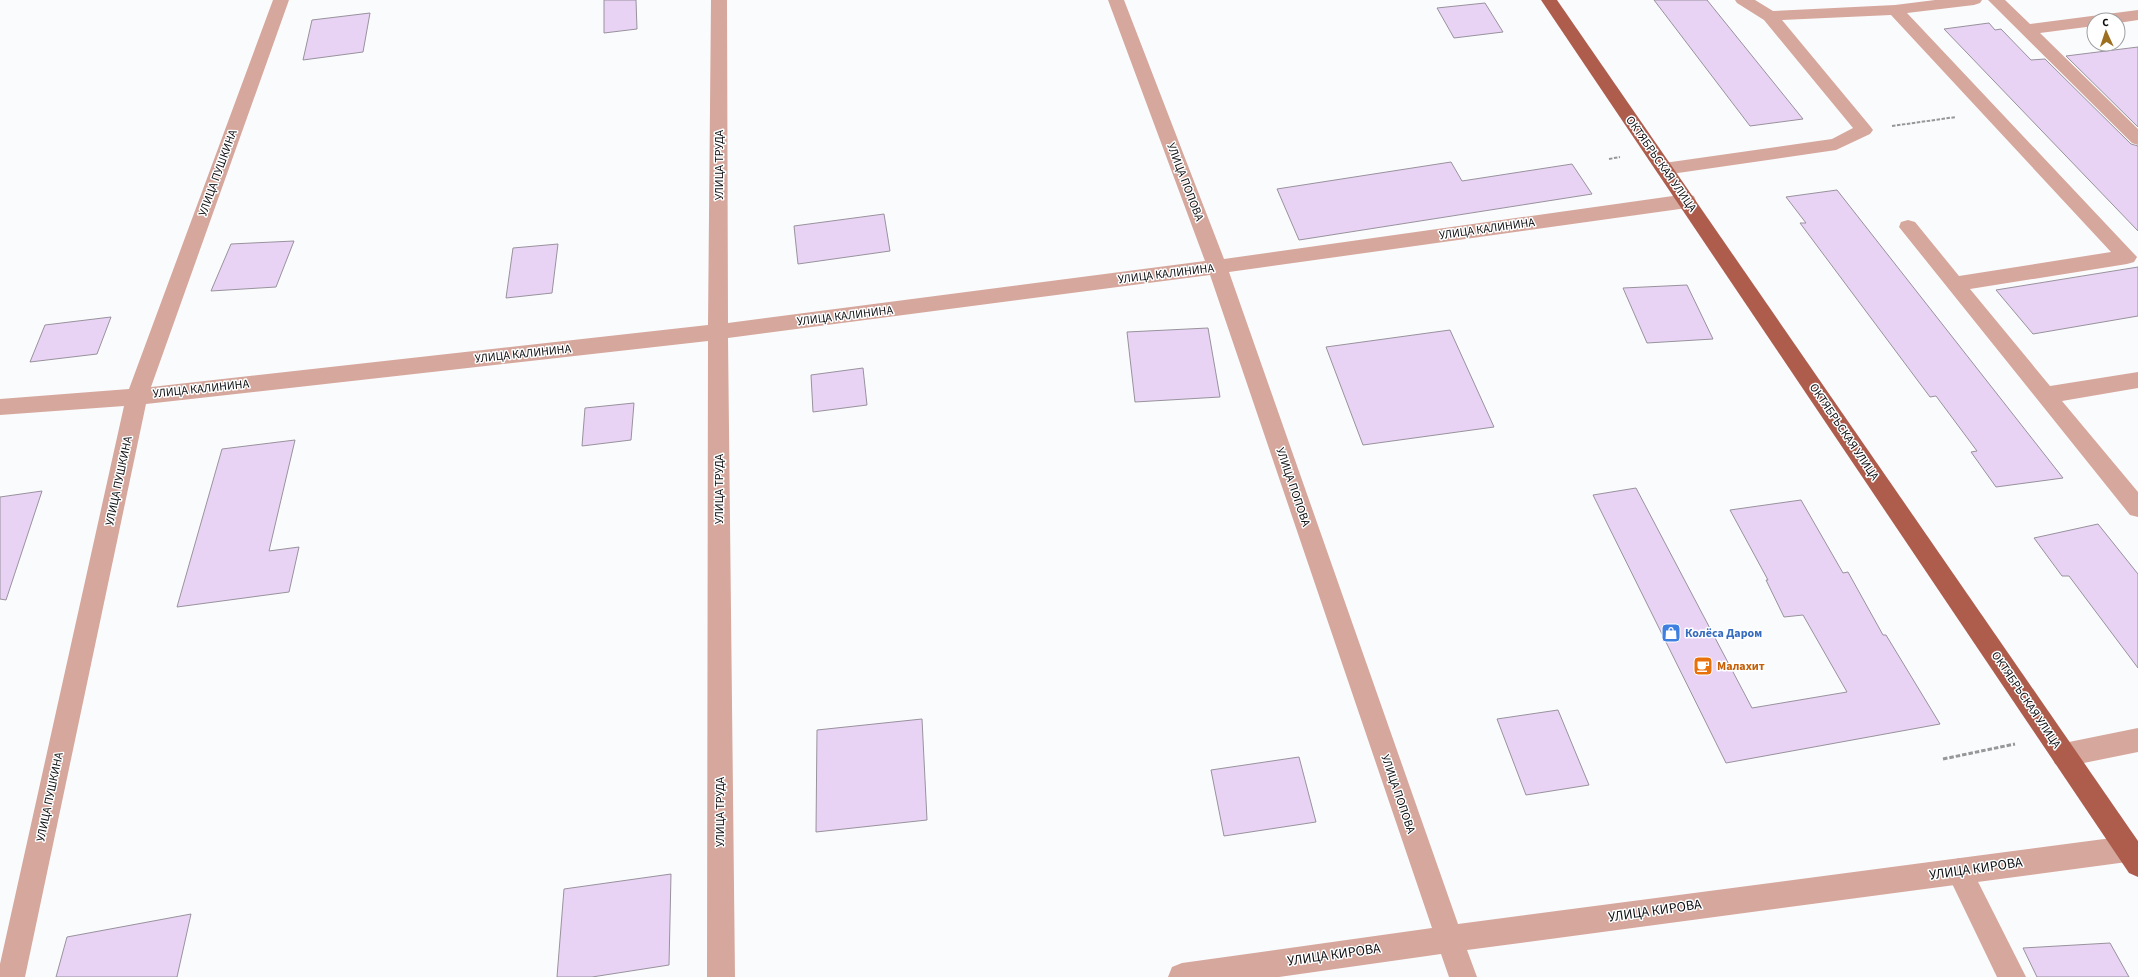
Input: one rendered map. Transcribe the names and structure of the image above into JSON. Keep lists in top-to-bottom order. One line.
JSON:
{"streets":{"main road":["ОКТЯБРЬСКАЯ УЛИЦА"],"street":["УЛИЦА ТРУДА","УЛИЦА ПУШКИНА","УЛИЦА ПОПОВА","УЛИЦА КАЛИНИНА","УЛИЦА КИРОВА"]},"crossings":[["ОКТЯБРЬСКАЯ УЛИЦА","УЛИЦА КАЛИНИНА"],["ОКТЯБРЬСКАЯ УЛИЦА","УЛИЦА КИРОВА"],["УЛИЦА ТРУДА","УЛИЦА КАЛИНИНА"],["УЛИЦА ПУШКИНА","УЛИЦА КАЛИНИНА"],["УЛИЦА ПОПОВА","УЛИЦА КАЛИНИНА"],["УЛИЦА ПОПОВА","УЛИЦА КИРОВА"]],"places":{"shop":["Колёса Даром"],"cafe":["Малахит"]},"north":"top"}
